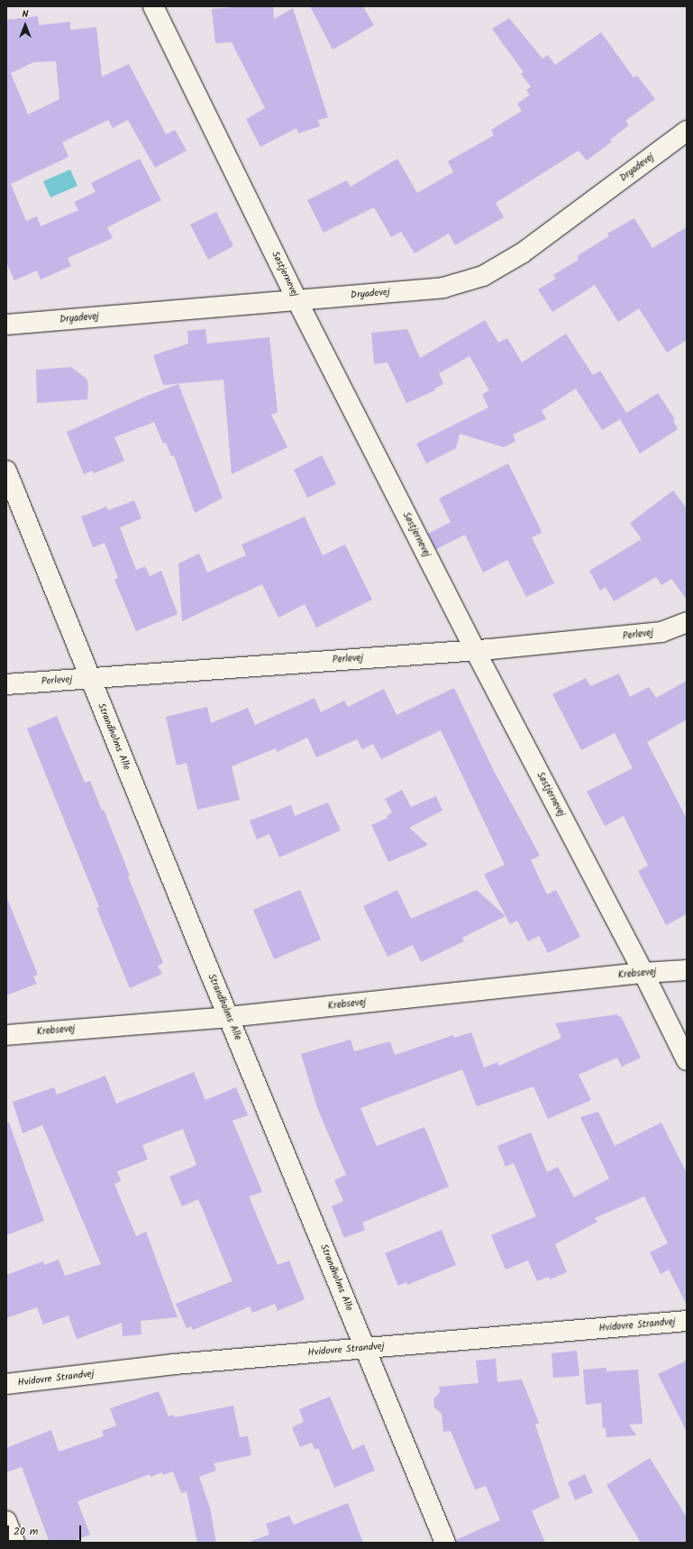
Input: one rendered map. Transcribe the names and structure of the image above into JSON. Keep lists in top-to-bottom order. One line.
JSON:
{"streets":{"street":["Dryadevej","Søstjernevej","Perlevej","Strandholms Alle","Krebsevej","Hvidovre Strandvej"]},"crossings":[["Dryadevej","Søstjernevej"],["Søstjernevej","Perlevej"],["Søstjernevej","Krebsevej"],["Perlevej","Strandholms Alle"],["Strandholms Alle","Krebsevej"],["Strandholms Alle","Hvidovre Strandvej"]],"scale_bar":"20 m","north":"top"}
